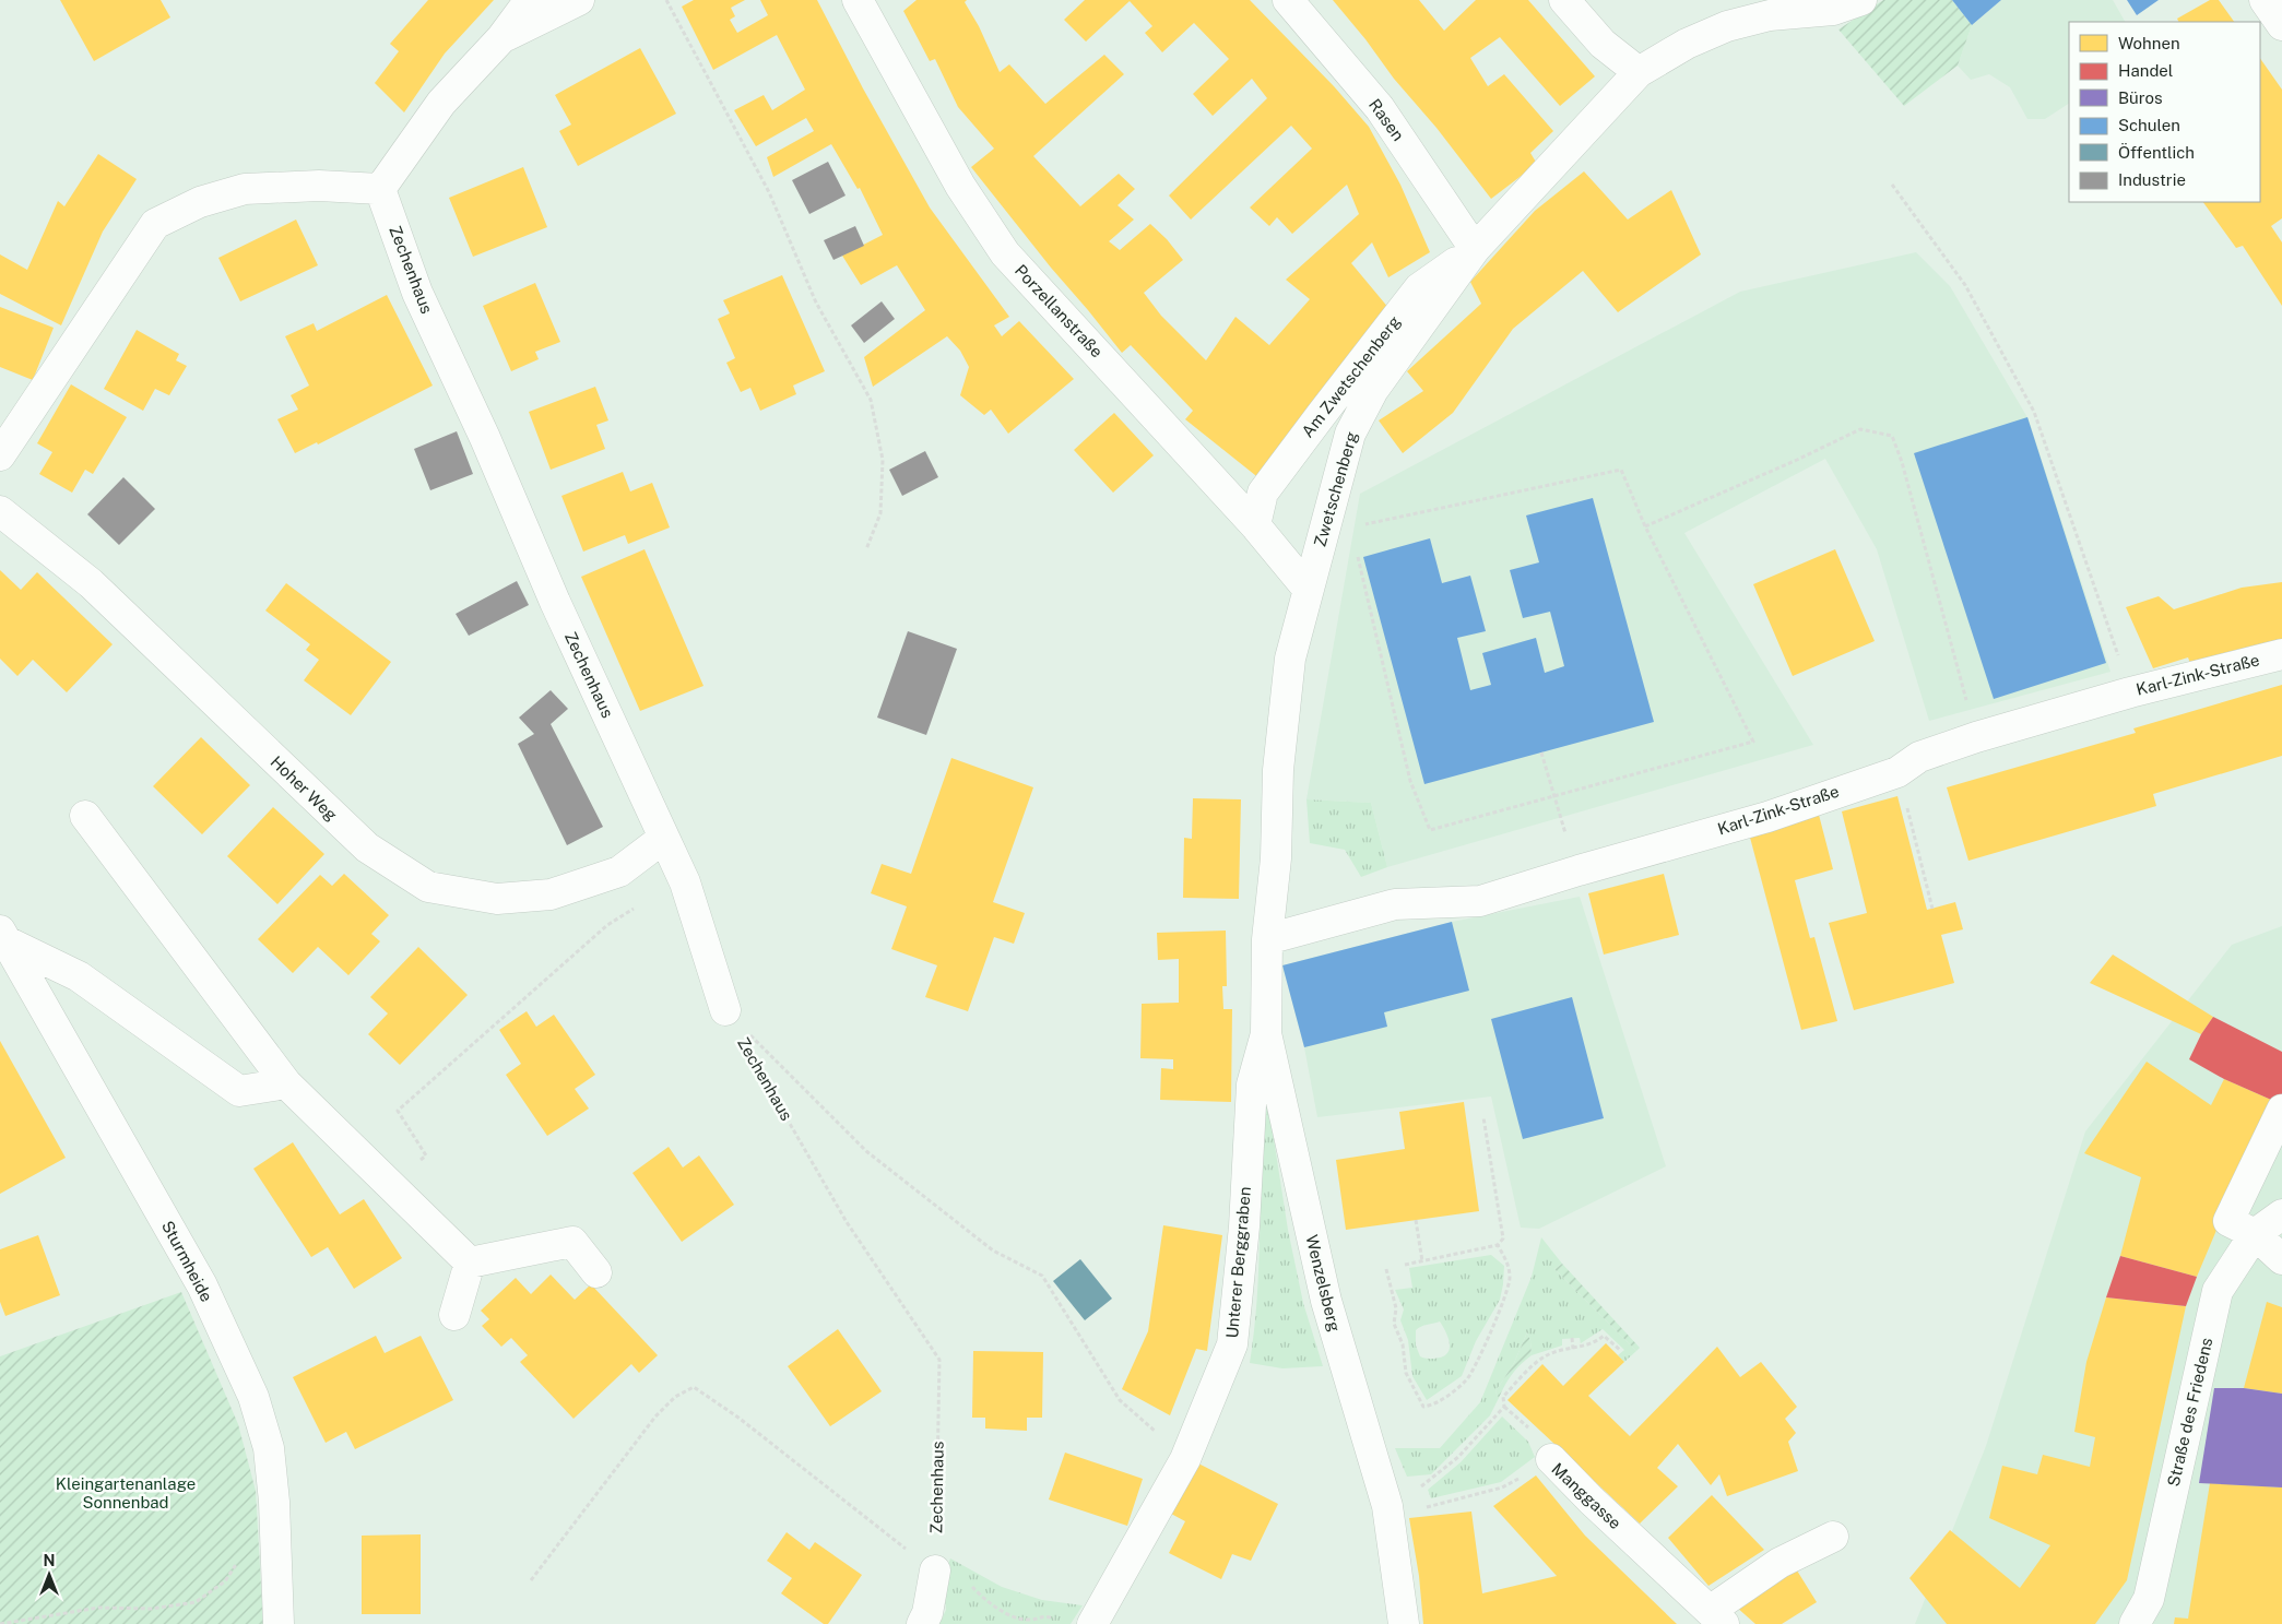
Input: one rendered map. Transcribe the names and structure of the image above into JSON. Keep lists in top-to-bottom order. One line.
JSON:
{"streets":{"street":["Rasen","Zechenhaus","Porzellanstraße","Am Zwetschenberg","Zwetschenberg","Karl-Zink-Straße","Hoher Weg","Sturmheide","Unterer Berggraben","Wenzelsberg","Straße des Friedens","Manggasse"]},"crossings":[["Rasen","Am Zwetschenberg"],["Rasen","Zwetschenberg"],["Zechenhaus","Hoher Weg"],["Porzellanstraße","Am Zwetschenberg"],["Porzellanstraße","Zwetschenberg"],["Am Zwetschenberg","Zwetschenberg"],["Zwetschenberg","Karl-Zink-Straße"],["Zwetschenberg","Wenzelsberg"],["Karl-Zink-Straße","Wenzelsberg"],["Unterer Berggraben","Wenzelsberg"],["Wenzelsberg","Manggasse"]],"parks":["Kleingartenanlage Sonnenbad"],"legend":["Wohnen","Handel","Büros","Schulen","Öffentlich","Industrie"],"north":"top"}
